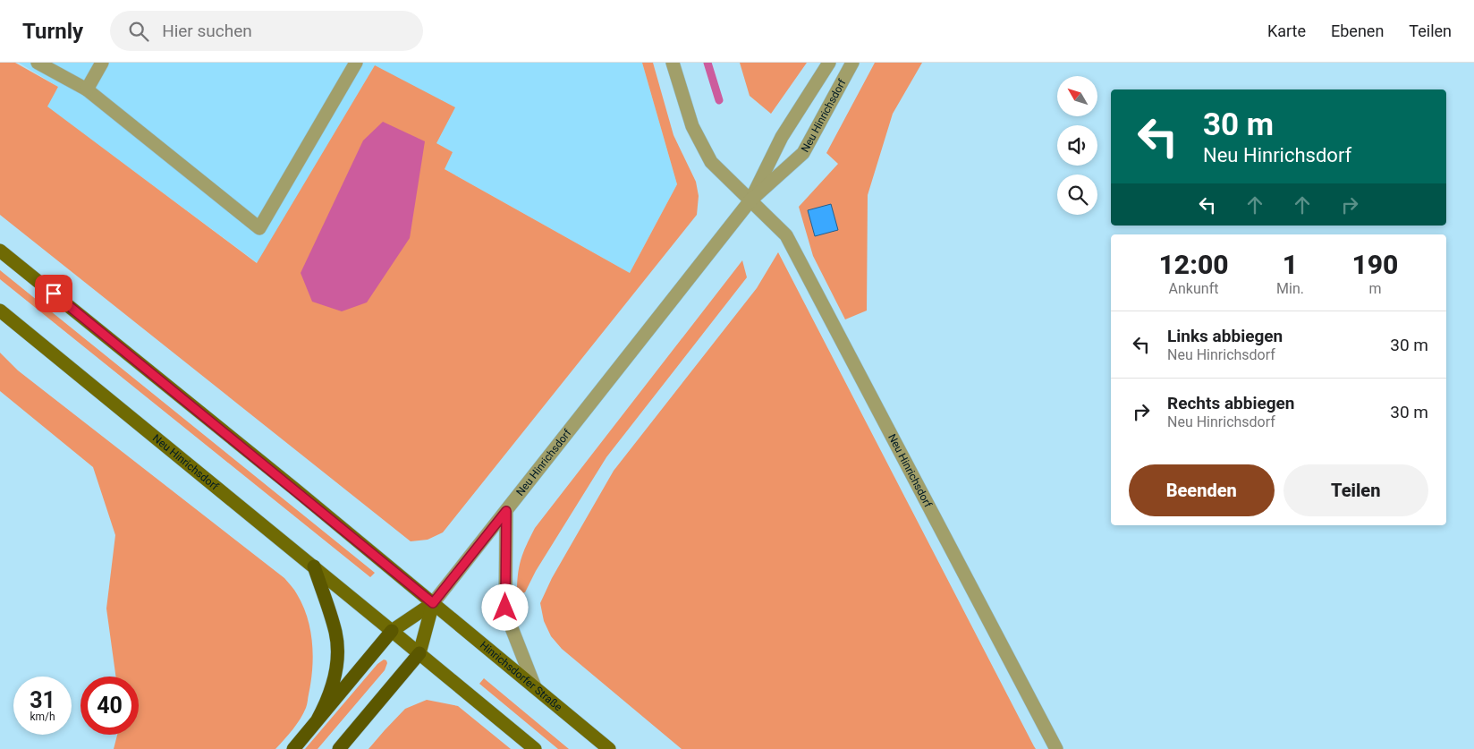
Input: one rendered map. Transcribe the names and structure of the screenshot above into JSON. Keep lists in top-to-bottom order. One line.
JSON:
{"streets":{"main road":["Neu Hinrichsdorf","Hinrichsdorfer Straße"]},"crossings":[["Neu Hinrichsdorf","Hinrichsdorfer Straße"]],"north":"top left","page":{"header":"Turnly","search":"Hier suchen","nav":["Karte","Ebenen","Teilen"],"turn":["30 m","Neu Hinrichsdorf"],"eta":["12:00","Ankunft","1","Min.","190","m"],"list":[{"name":"Links abbiegen","note":"Neu Hinrichsdorf","value":"30 m"},{"name":"Rechts abbiegen","note":"Neu Hinrichsdorf","value":"30 m"}],"buttons":["Beenden","Teilen"],"speed":"31 km/h","limit":"40"}}
